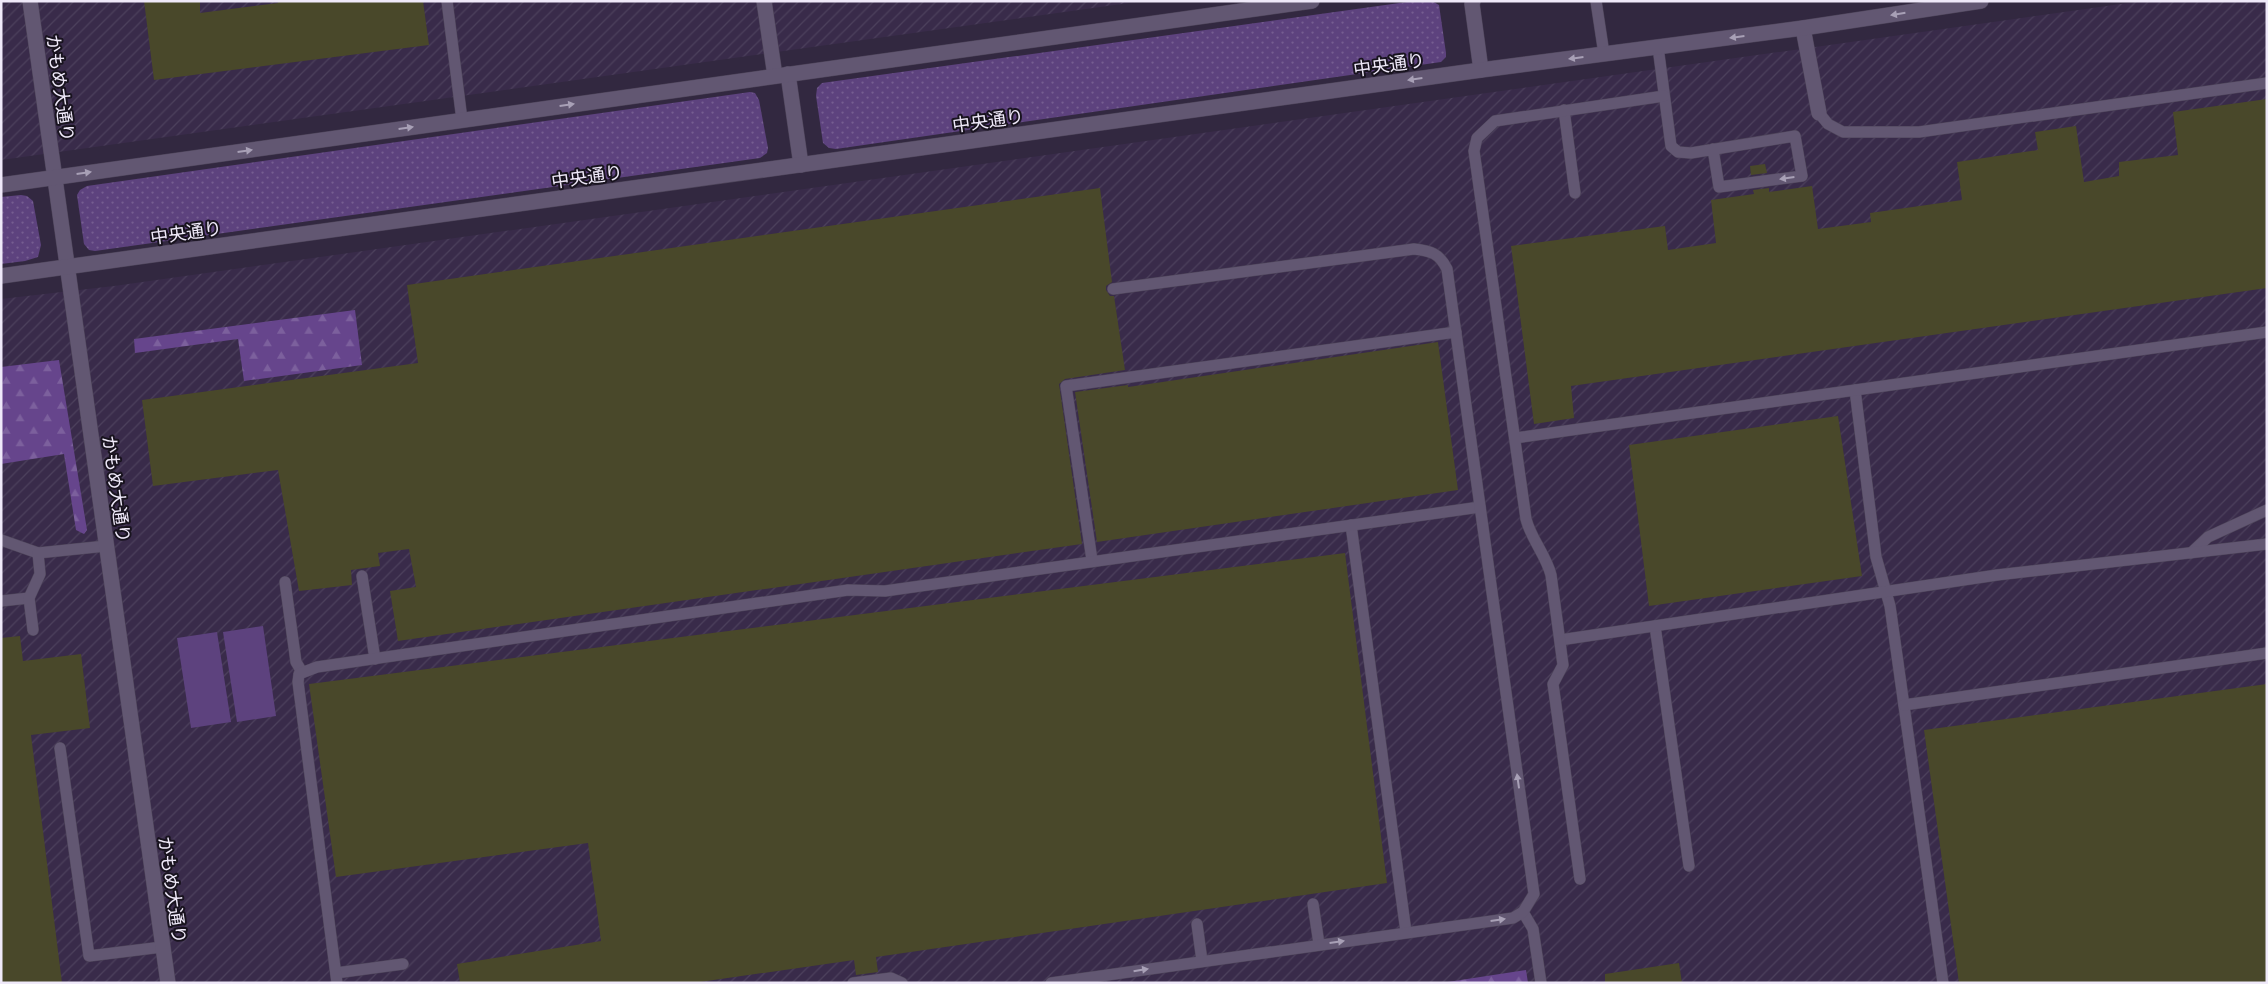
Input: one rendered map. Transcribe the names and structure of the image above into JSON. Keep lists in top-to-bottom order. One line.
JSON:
{"streets":{"street":["中央通り","かもめ大通り"]},"crossings":[["中央通り","かもめ大通り"]]}
